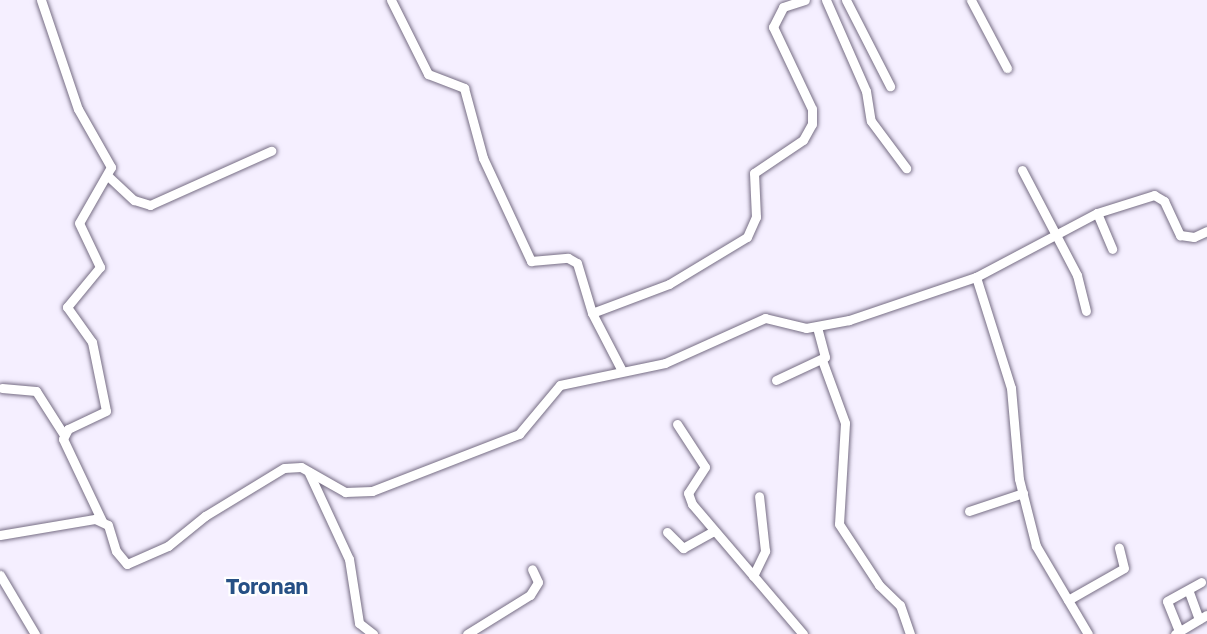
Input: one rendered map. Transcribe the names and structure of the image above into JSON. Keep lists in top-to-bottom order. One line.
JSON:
{"districts":["Toronan"]}
